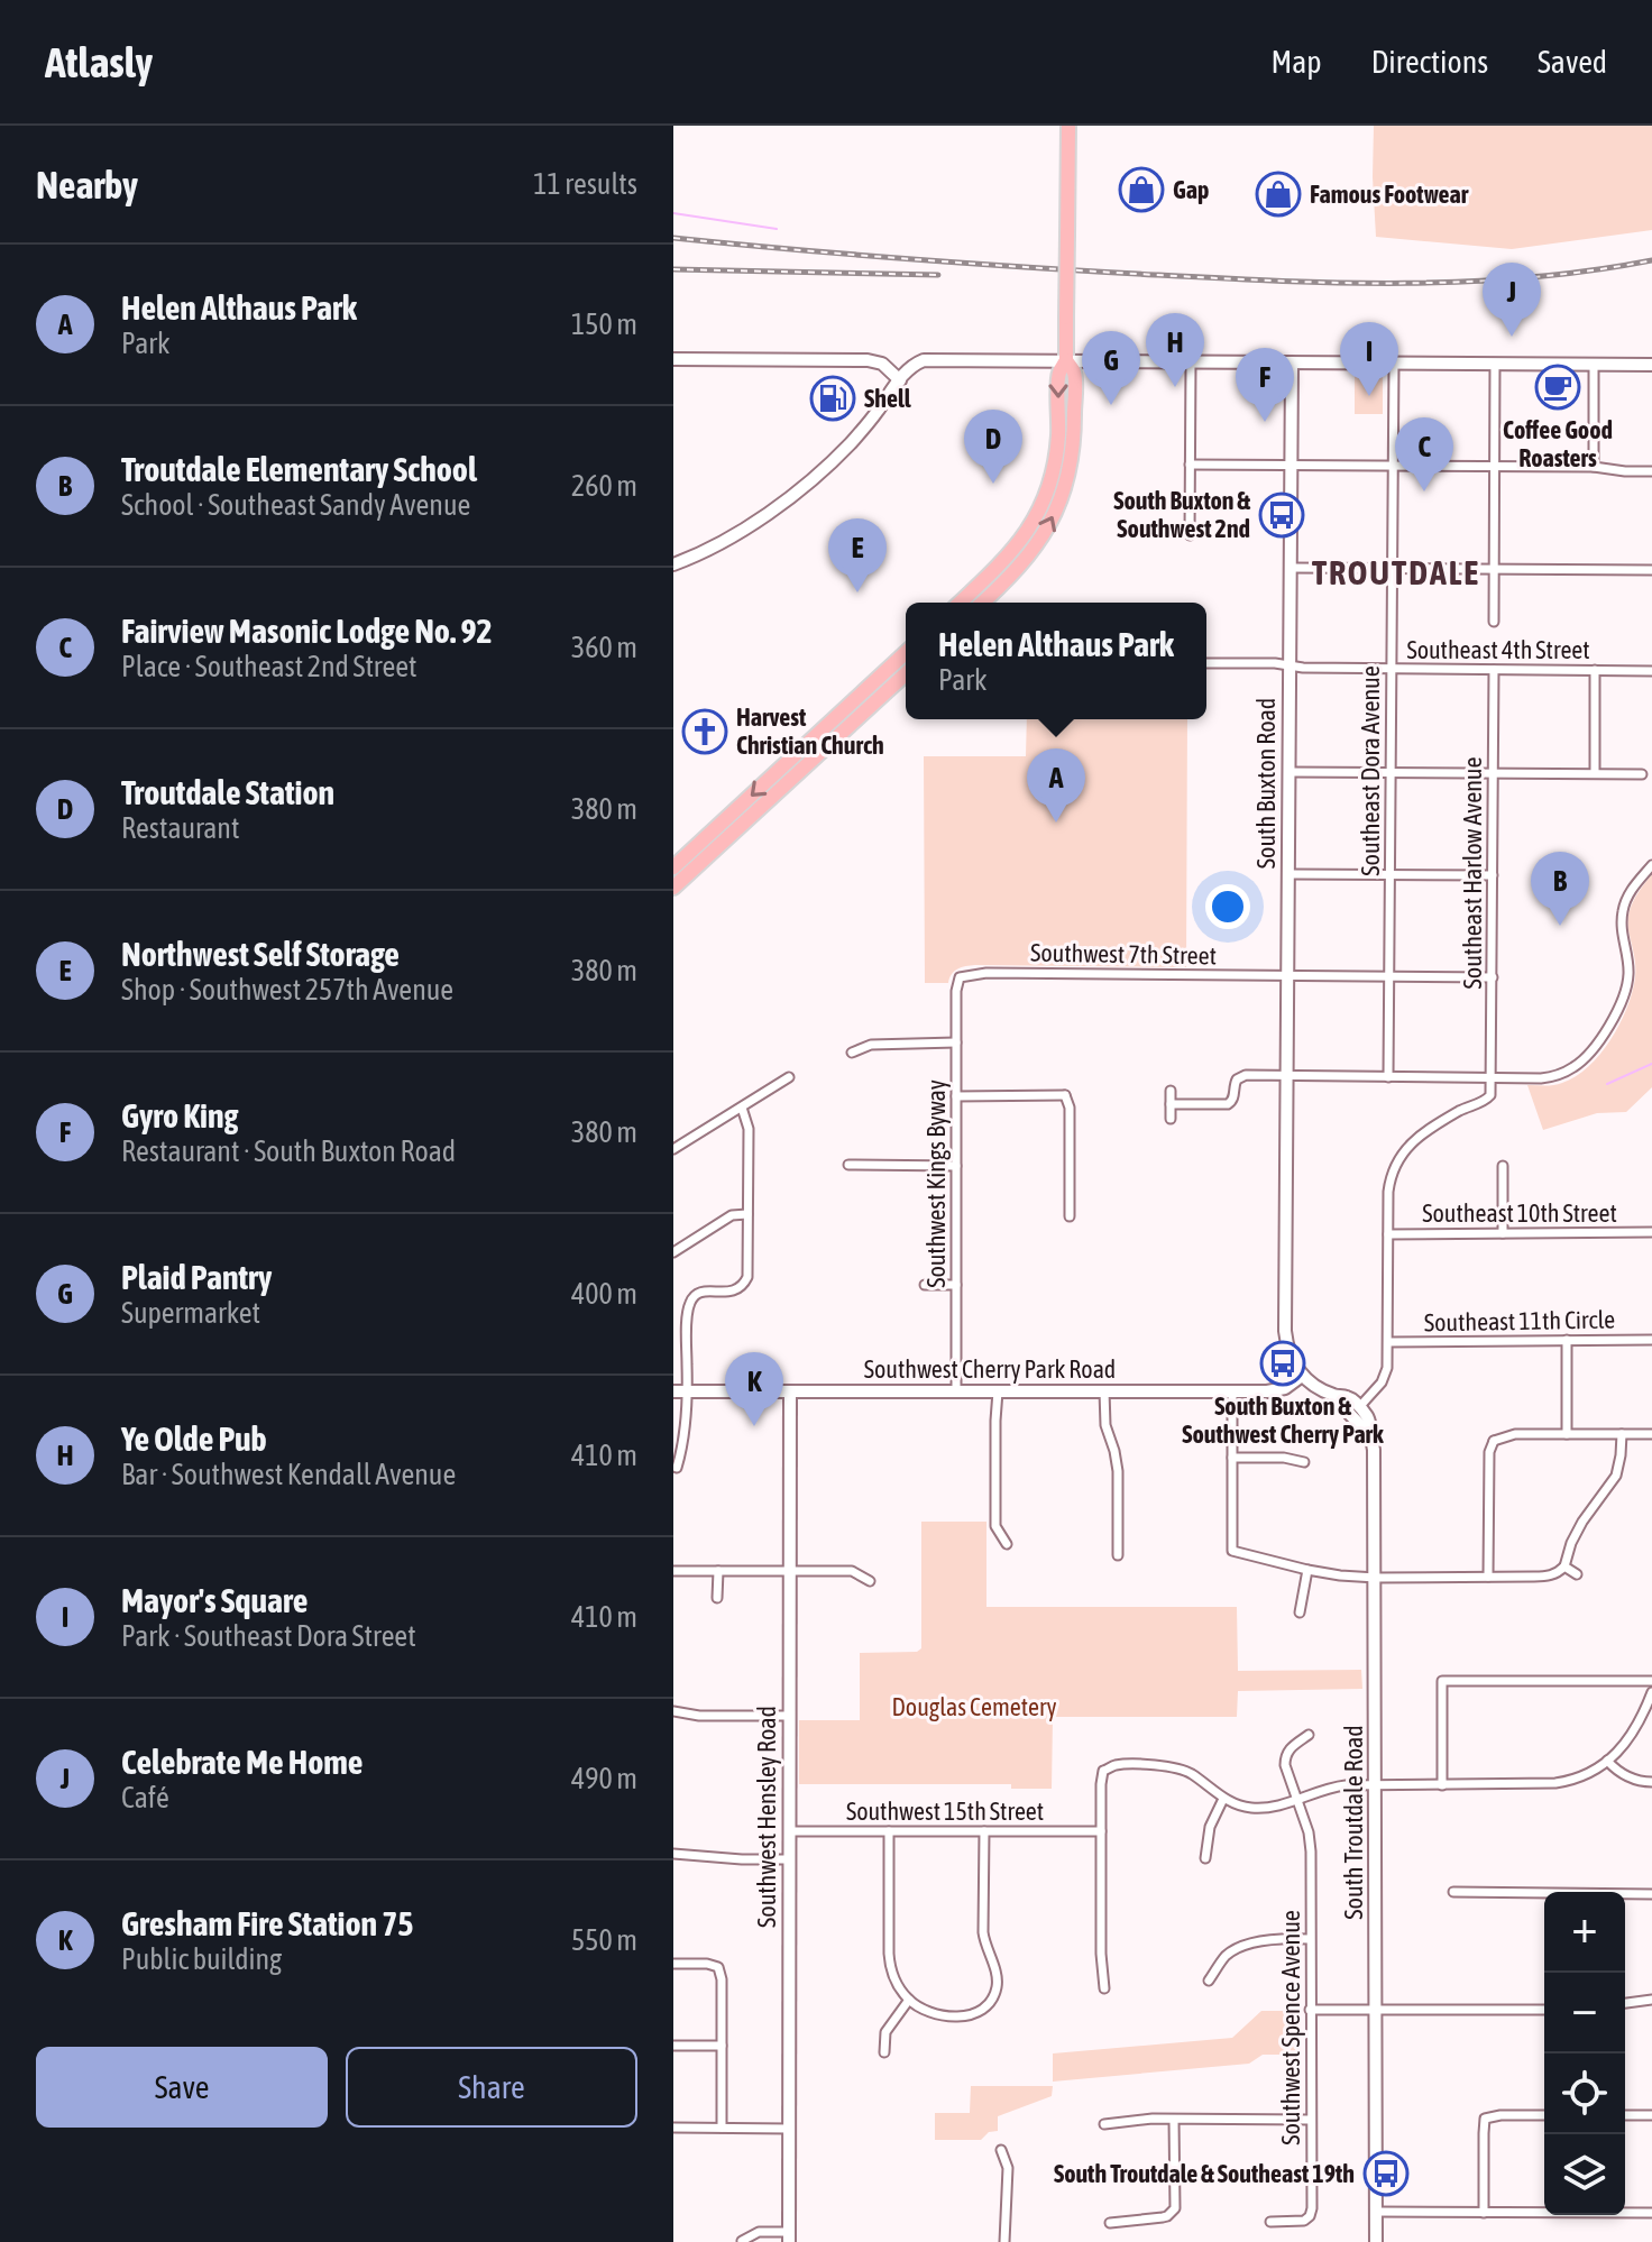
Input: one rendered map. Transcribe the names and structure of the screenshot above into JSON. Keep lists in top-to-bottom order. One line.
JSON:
{"streets":{"street":["Southeast 4th Street","Southeast Dora Avenue","South Buxton Road","Southeast Harlow Avenue","Southwest 7th Street","Southwest Kings Byway","Southeast 10th Street","Southeast 11th Circle","Southwest Cherry Park Road","Southwest 15th Street","Southwest Hensley Road","South Troutdale Road","Southwest Spence Avenue"]},"crossings":[["Southeast 4th Street","Southeast Dora Avenue"],["Southeast 4th Street","South Buxton Road"],["Southeast 4th Street","Southeast Harlow Avenue"],["Southeast Dora Avenue","Southwest 7th Street"],["South Buxton Road","Southwest 7th Street"],["South Buxton Road","Southwest Cherry Park Road"],["Southeast Harlow Avenue","Southwest 7th Street"],["Southwest 7th Street","Southwest Kings Byway"],["Southwest Kings Byway","Southwest Cherry Park Road"],["Southwest Cherry Park Road","Southwest Hensley Road"],["Southwest 15th Street","Southwest Hensley Road"]],"districts":["TROUTDALE"],"parks":["Douglas Cemetery"],"places":{"shop":["Gap","Famous Footwear"],"cafe":["Coffee Good Roasters"],"fuel station":["Shell"],"bus stop":["South Buxton & Southwest 2nd","South Buxton & Southwest Cherry Park","South Troutdale & Southeast 19th"],"church":["Harvest Christian Church"]},"page":{"header":"Atlasly","nav":["Map","Directions","Saved"],"heading":["Nearby","11 results"],"list":[{"mark":"A","name":"Helen Althaus Park","note":"Park","value":"150 m"},{"mark":"B","name":"Troutdale Elementary School","note":"School · Southeast Sandy Avenue","value":"260 m"},{"mark":"C","name":"Fairview Masonic Lodge No. 92","note":"Place · Southeast 2nd Street","value":"360 m"},{"mark":"D","name":"Troutdale Station","note":"Restaurant","value":"380 m"},{"mark":"E","name":"Northwest Self Storage","note":"Shop · Southwest 257th Avenue","value":"380 m"},{"mark":"F","name":"Gyro King","note":"Restaurant · South Buxton Road","value":"380 m"},{"mark":"G","name":"Plaid Pantry","note":"Supermarket","value":"400 m"},{"mark":"H","name":"Ye Olde Pub","note":"Bar · Southwest Kendall Avenue","value":"410 m"},{"mark":"I","name":"Mayor's Square","note":"Park · Southeast Dora Street","value":"410 m"},{"mark":"J","name":"Celebrate Me Home","note":"Café","value":"490 m"},{"mark":"K","name":"Gresham Fire Station 75","note":"Public building","value":"550 m"}],"pins":["J","H","I","G","F","D","C","E","A","B","K"],"popup":["Helen Althaus Park","Park"],"map_buttons":["+","−"],"buttons":["Save","Share"]}}
